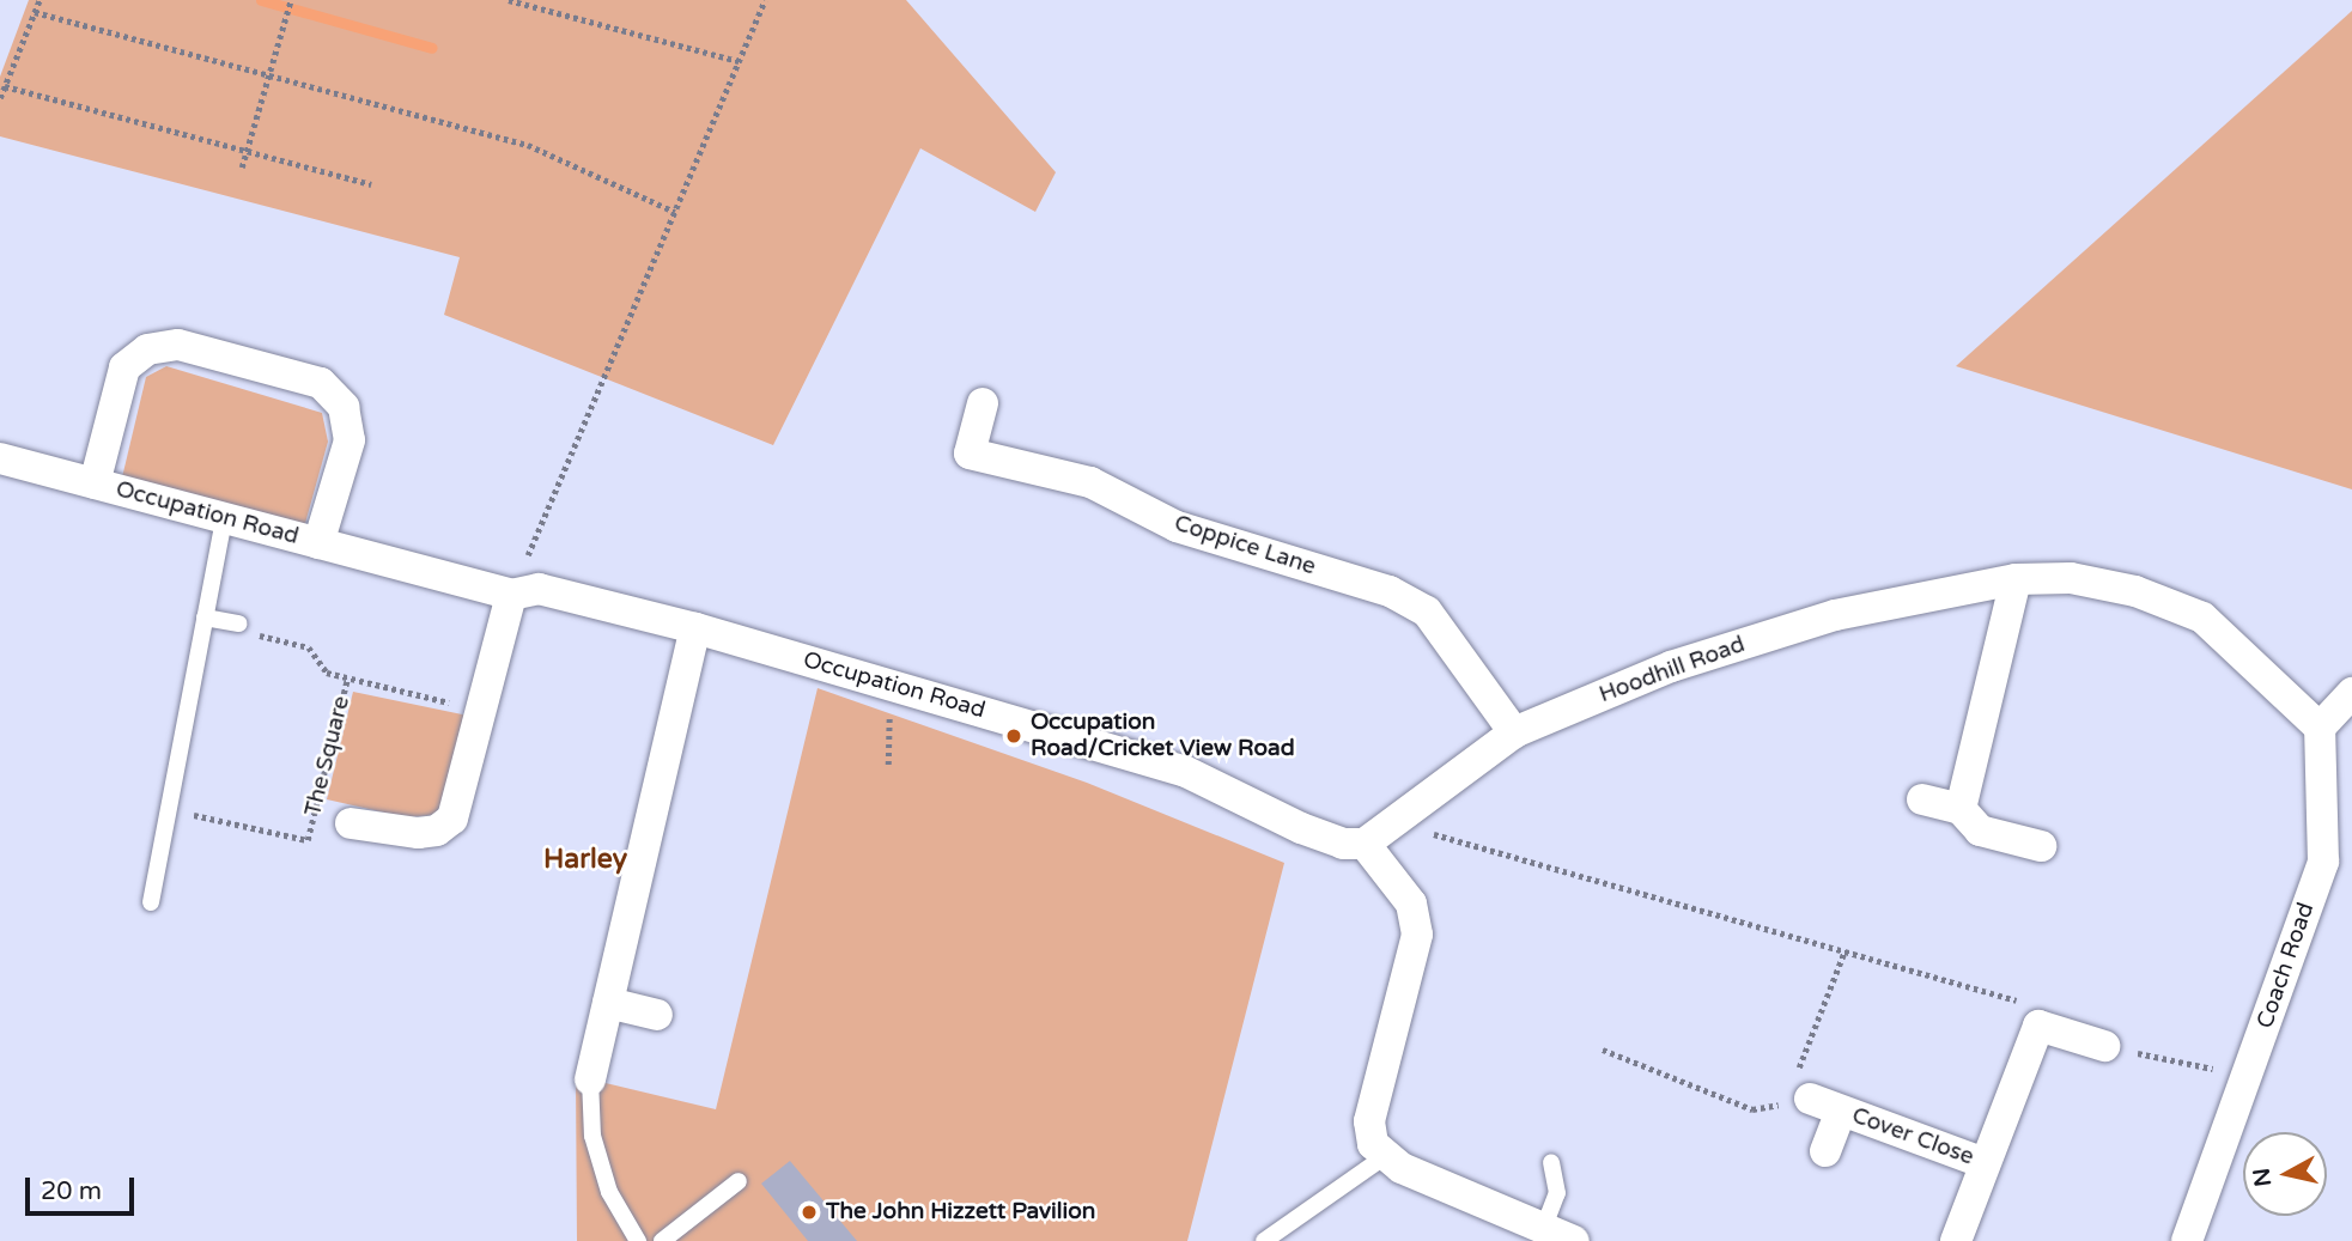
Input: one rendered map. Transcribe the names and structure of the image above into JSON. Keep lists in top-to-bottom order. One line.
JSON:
{"streets":{"street":["Occupation Road","Coppice Lane","Hoodhill Road","The Square","Coach Road","Cover Close"]},"crossings":[["Occupation Road","Hoodhill Road"],["Occupation Road","The Square"],["Coppice Lane","Hoodhill Road"],["Hoodhill Road","Coach Road"]],"districts":["Harley"],"places":["Occupation Road/Cricket View Road","The John Hizzett Pavilion"],"scale_bar":"20 m","north":"left"}
